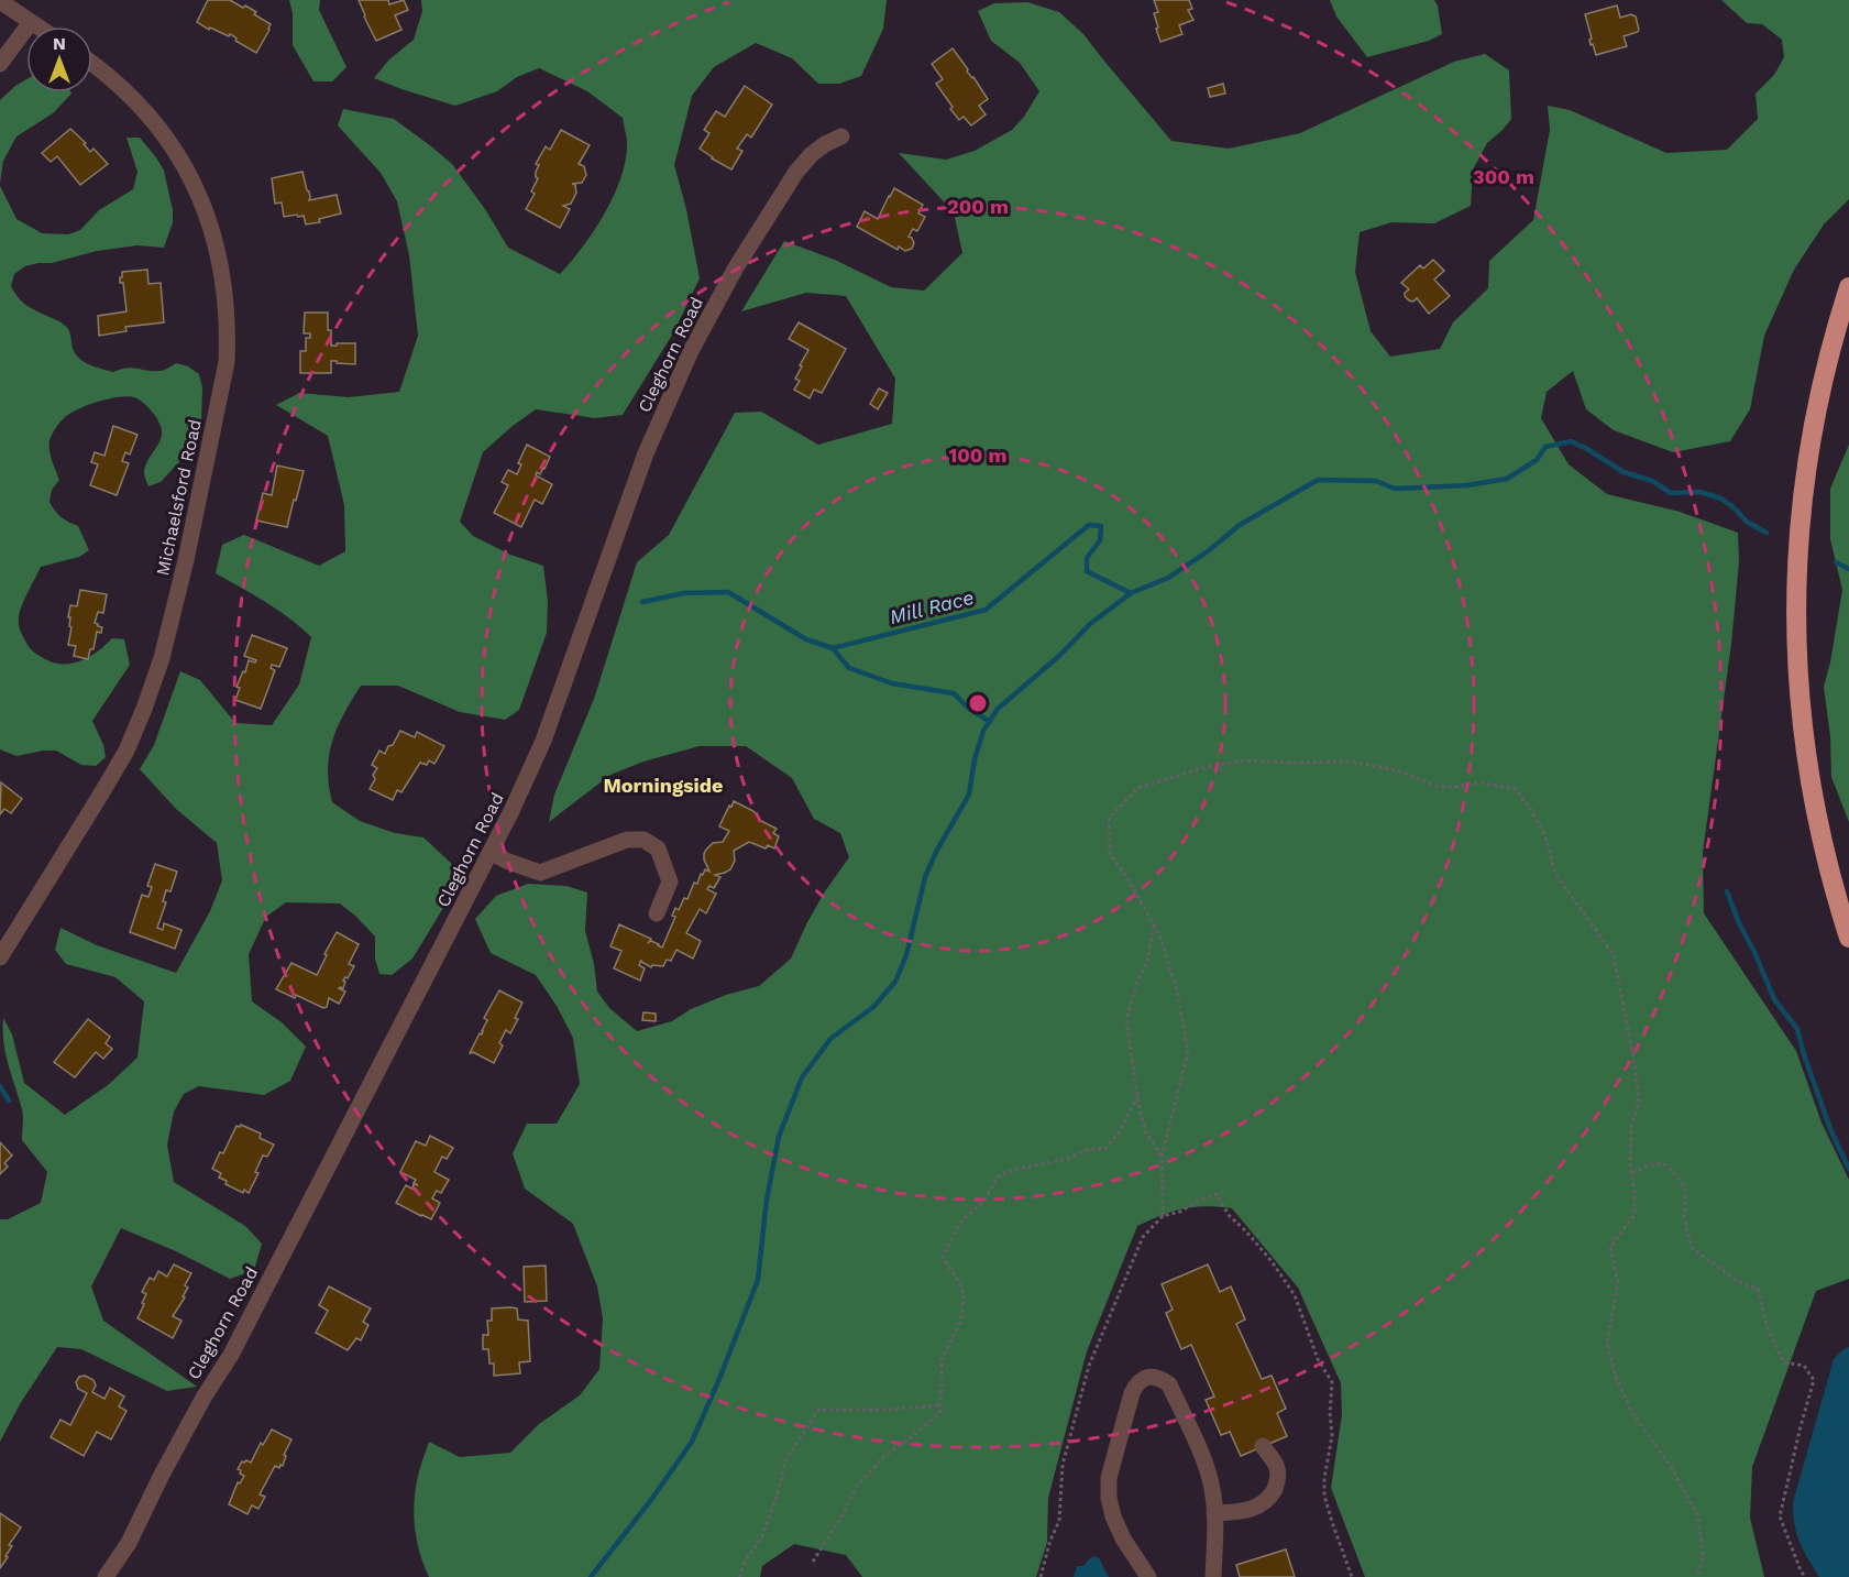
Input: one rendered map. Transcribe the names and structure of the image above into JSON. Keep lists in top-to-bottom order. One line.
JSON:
{"streets":{"street":["Cleghorn Road","Michaelsford Road"]},"districts":["Morningside"],"water":["Mill Race"],"north":"top","rings":["300 m","200 m","100 m"]}
